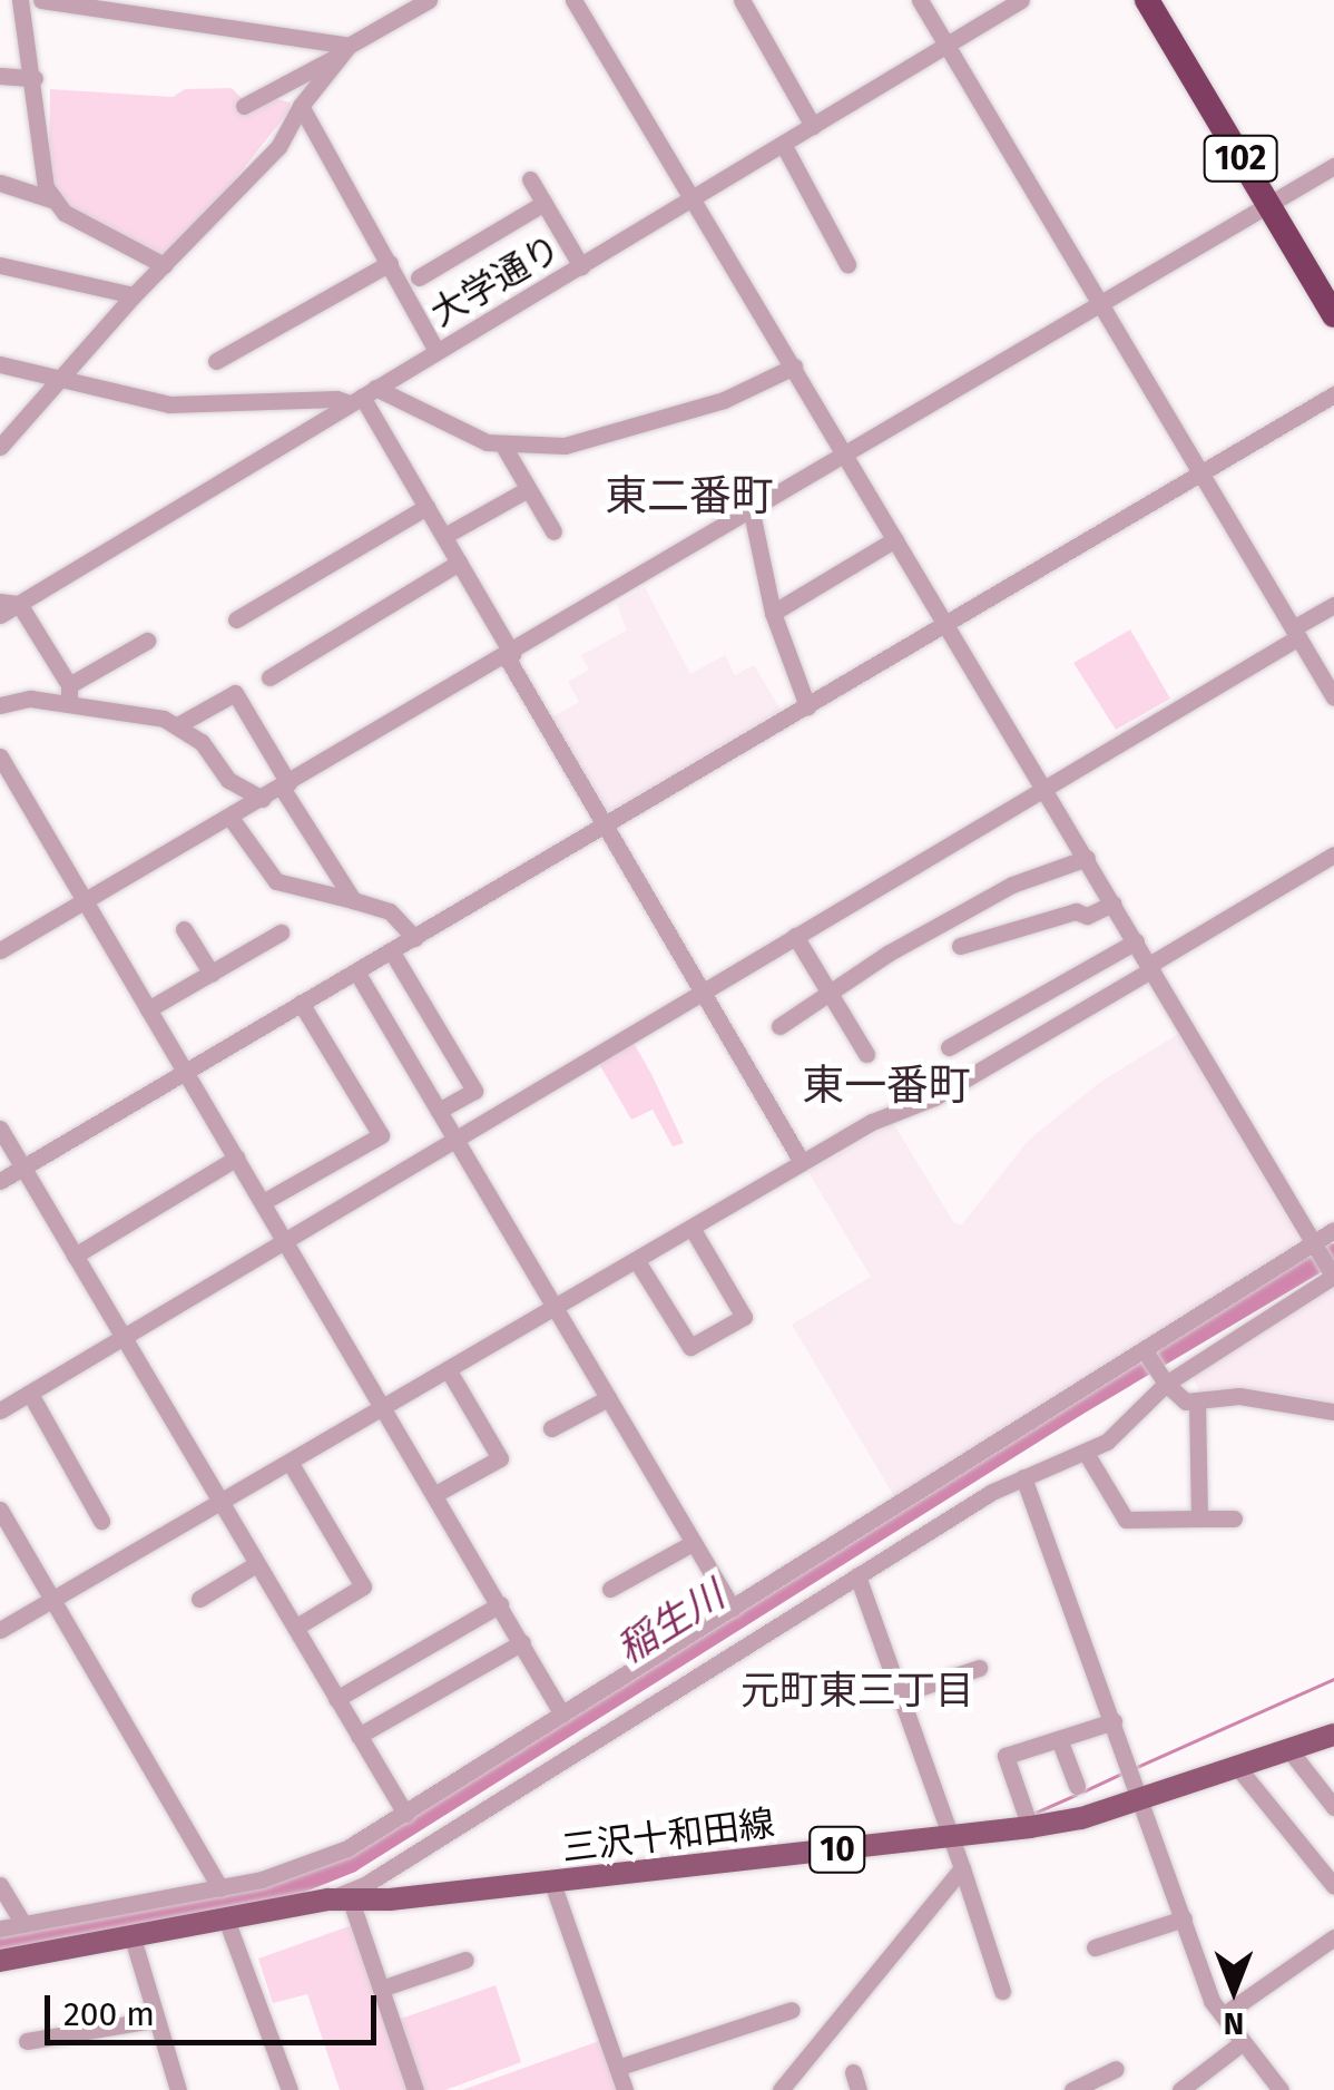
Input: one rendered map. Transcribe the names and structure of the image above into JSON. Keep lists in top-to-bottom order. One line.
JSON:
{"streets":{"highway":["102"],"main road":["三沢十和田線","10"],"street":["大学通り"]},"crossings":[["三沢十和田線","10"]],"districts":["東二番町","東一番町","元町東三丁目"],"water":["稲生川"],"scale_bar":"200 m","north":"bottom"}
